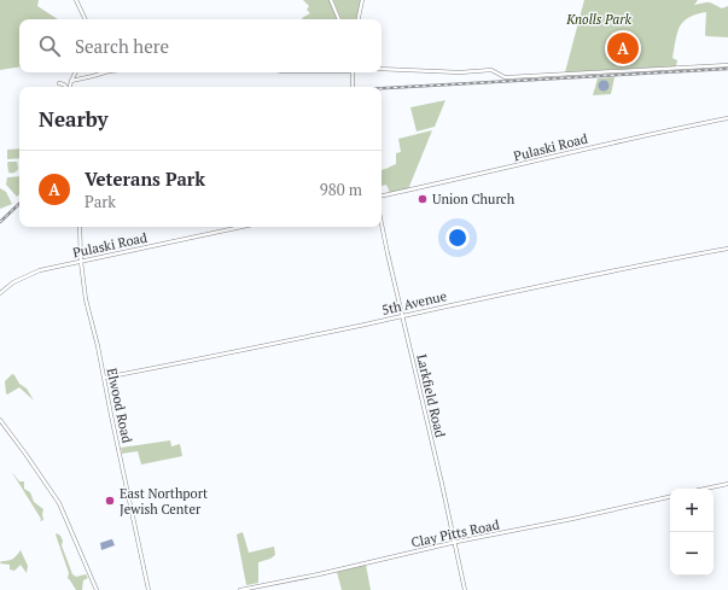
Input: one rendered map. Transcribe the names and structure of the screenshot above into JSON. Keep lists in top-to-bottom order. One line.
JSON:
{"streets":{"street":["Pulaski Road","5th Avenue","Larkfield Road","Elwood Road","Clay Pitts Road"]},"crossings":[["Pulaski Road","Elwood Road"],["5th Avenue","Larkfield Road"],["5th Avenue","Elwood Road"],["Larkfield Road","Clay Pitts Road"]],"parks":["Knolls Park"],"places":["Union Church","East Northport Jewish Center"],"page":{"search":"Search here","pins":"A","heading":"Nearby","list":[{"mark":"A","name":"Veterans Park","note":"Park","value":"980 m"}],"map_buttons":["+","−"]}}
